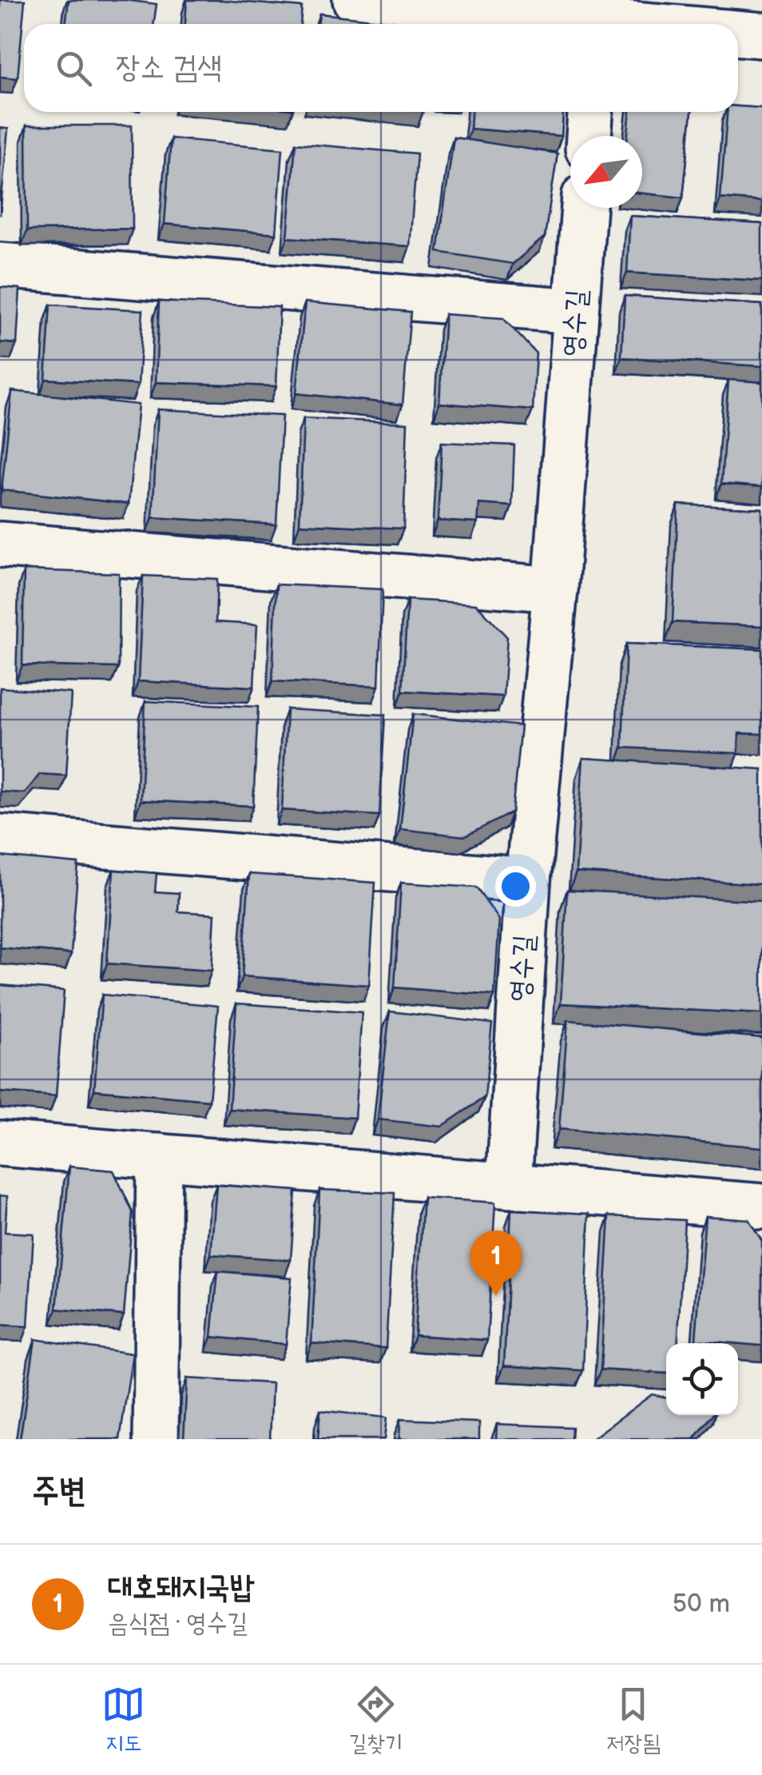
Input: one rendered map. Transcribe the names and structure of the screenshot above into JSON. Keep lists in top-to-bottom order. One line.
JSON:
{"streets":{"street":["영수길"]},"north":"bottom left","page":{"search":"장소 검색","pins":"1","heading":"주변","list":[{"mark":"1","name":"대호돼지국밥","note":"음식점 · 영수길","value":"50 m"}],"nav":["지도","길찾기","저장됨"]}}
